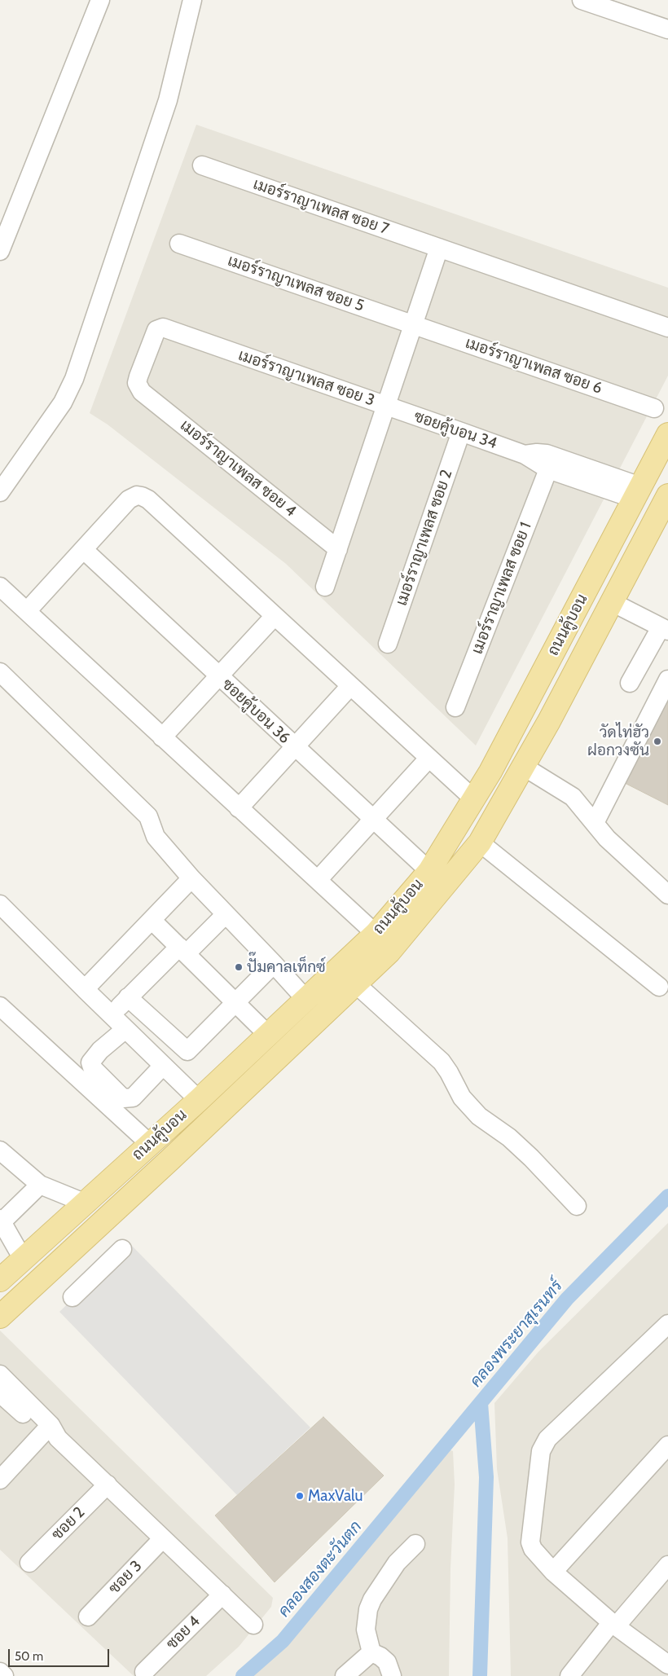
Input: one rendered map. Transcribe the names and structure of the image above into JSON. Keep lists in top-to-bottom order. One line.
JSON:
{"streets":{"main road":["ถนนคู้บอน"],"street":["เมอร์ราญาเพลส ซอย 7","เมอร์ราญาเพลส ซอย 5","เมอร์ราญาเพลส ซอย 6","เมอร์ราญาเพลส ซอย 3","ซอยคู้บอน 34","เมอร์ราญาเพลส ซอย 4","เมอร์ราญาเพลส ซอย 2","เมอร์ราญาเพลส ซอย 1","ซอยคู้บอน 36","ซอย 2","ซอย 3","ซอย 4"]},"crossings":[["เมอร์ราญาเพลส ซอย 5","เมอร์ราญาเพลส ซอย 6"],["เมอร์ราญาเพลส ซอย 3","ซอยคู้บอน 34"],["เมอร์ราญาเพลส ซอย 3","เมอร์ราญาเพลส ซอย 4"],["ซอยคู้บอน 34","เมอร์ราญาเพลส ซอย 2"],["ซอยคู้บอน 34","เมอร์ราญาเพลส ซอย 1"],["ซอยคู้บอน 34","ถนนคู้บอน"],["ถนนคู้บอน","ซอยคู้บอน 36"]],"water":["คลองพระยาสุเรนทร์","คลองสองตะวันตก"],"places":["วัดไท่ฮัว ฝอกวงซัน","ปั๊มคาลเท็กซ์","MaxValu"],"scale_bar":"50 m"}
